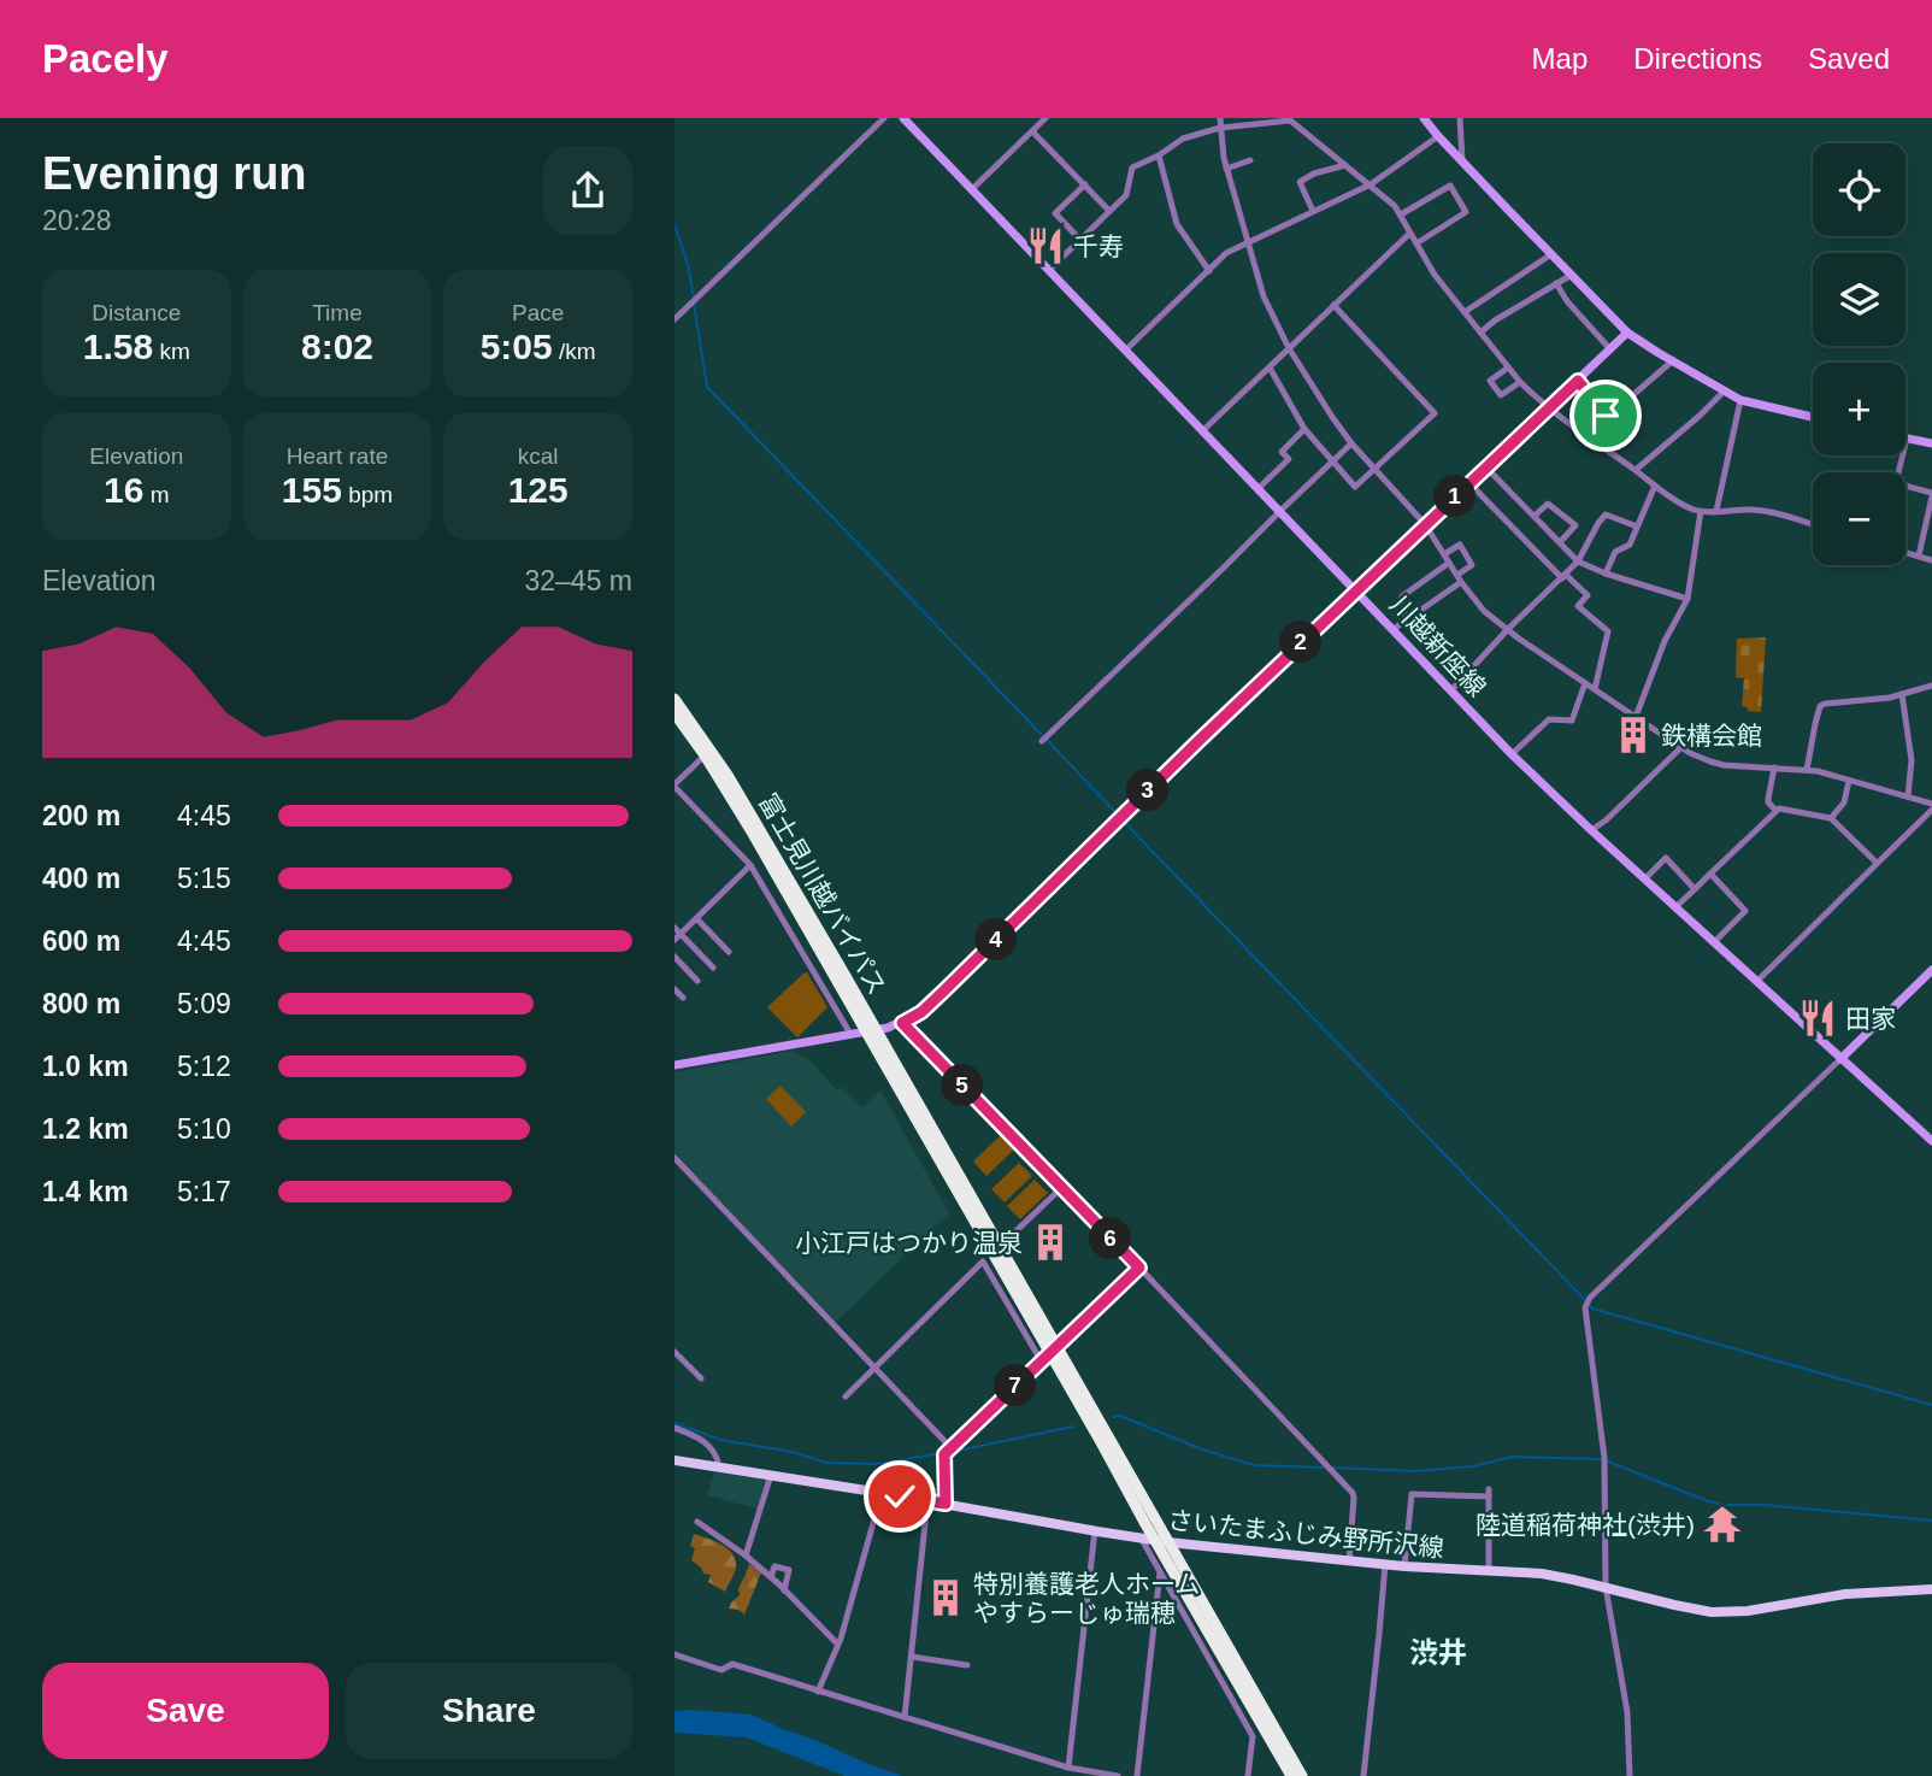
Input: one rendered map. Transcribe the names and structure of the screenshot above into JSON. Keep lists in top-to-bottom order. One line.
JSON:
{"streets":{"highway":["富士見川越バイパス"],"main road":["さいたまふじみ野所沢線"],"street":["川越新座線"]},"crossings":[["富士見川越バイパス","さいたまふじみ野所沢線"]],"districts":["渋井"],"places":{"restaurant":["千寿","田家"],"building":["鉄構会館","小江戸はつかり温泉","特別養護老人ホーム やすらーじゅ瑞穂"],"temple":["陸道稲荷神社(渋井)"]},"page":{"header":"Pacely","nav":["Map","Directions","Saved"],"heading":["Evening run","20:28"],"map_buttons":["+","−"],"stats":[["Distance","1.58 km"],["Time","8:02"],["Pace","5:05 /km"],["Elevation","16 m"],["Heart rate","155 bpm"],["kcal","125"]],"pins":["1","2","3","4","5","6","7"],"chart":["Elevation","32–45 m"],"list":[{"name":"200 m","note":"4:45"},{"name":"400 m","note":"5:15"},{"name":"600 m","note":"4:45"},{"name":"800 m","note":"5:09"},{"name":"1.0 km","note":"5:12"},{"name":"1.2 km","note":"5:10"},{"name":"1.4 km","note":"5:17"}],"buttons":["Save","Share"]}}
